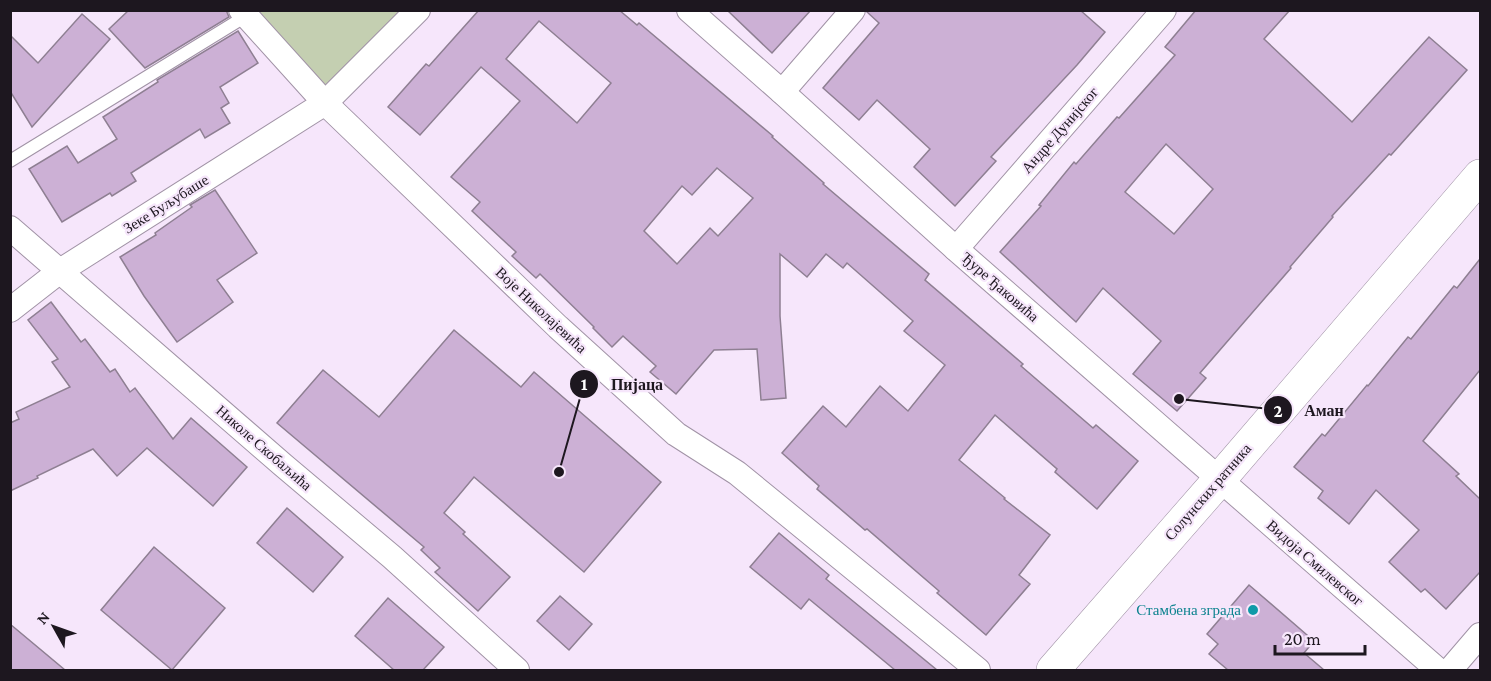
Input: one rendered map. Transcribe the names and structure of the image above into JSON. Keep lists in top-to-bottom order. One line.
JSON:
{"streets":{"main road":["Солунских ратника"],"street":["Андре Дунијског","Зеке Буљубаше","Ђуре Ђаковића","Воје Николајевића","Николе Скобаљића","Видоја Смилевског"]},"crossings":[["Андре Дунијског","Ђуре Ђаковића"],["Зеке Буљубаше","Воје Николајевића"],["Зеке Буљубаше","Николе Скобаљића"],["Ђуре Ђаковића","Солунских ратника"],["Ђуре Ђаковића","Видоја Смилевског"],["Солунских ратника","Видоја Смилевског"]],"places":["Аман","Пијаца","Стамбена зграда"],"scale_bar":"20 m","north":"top left"}
